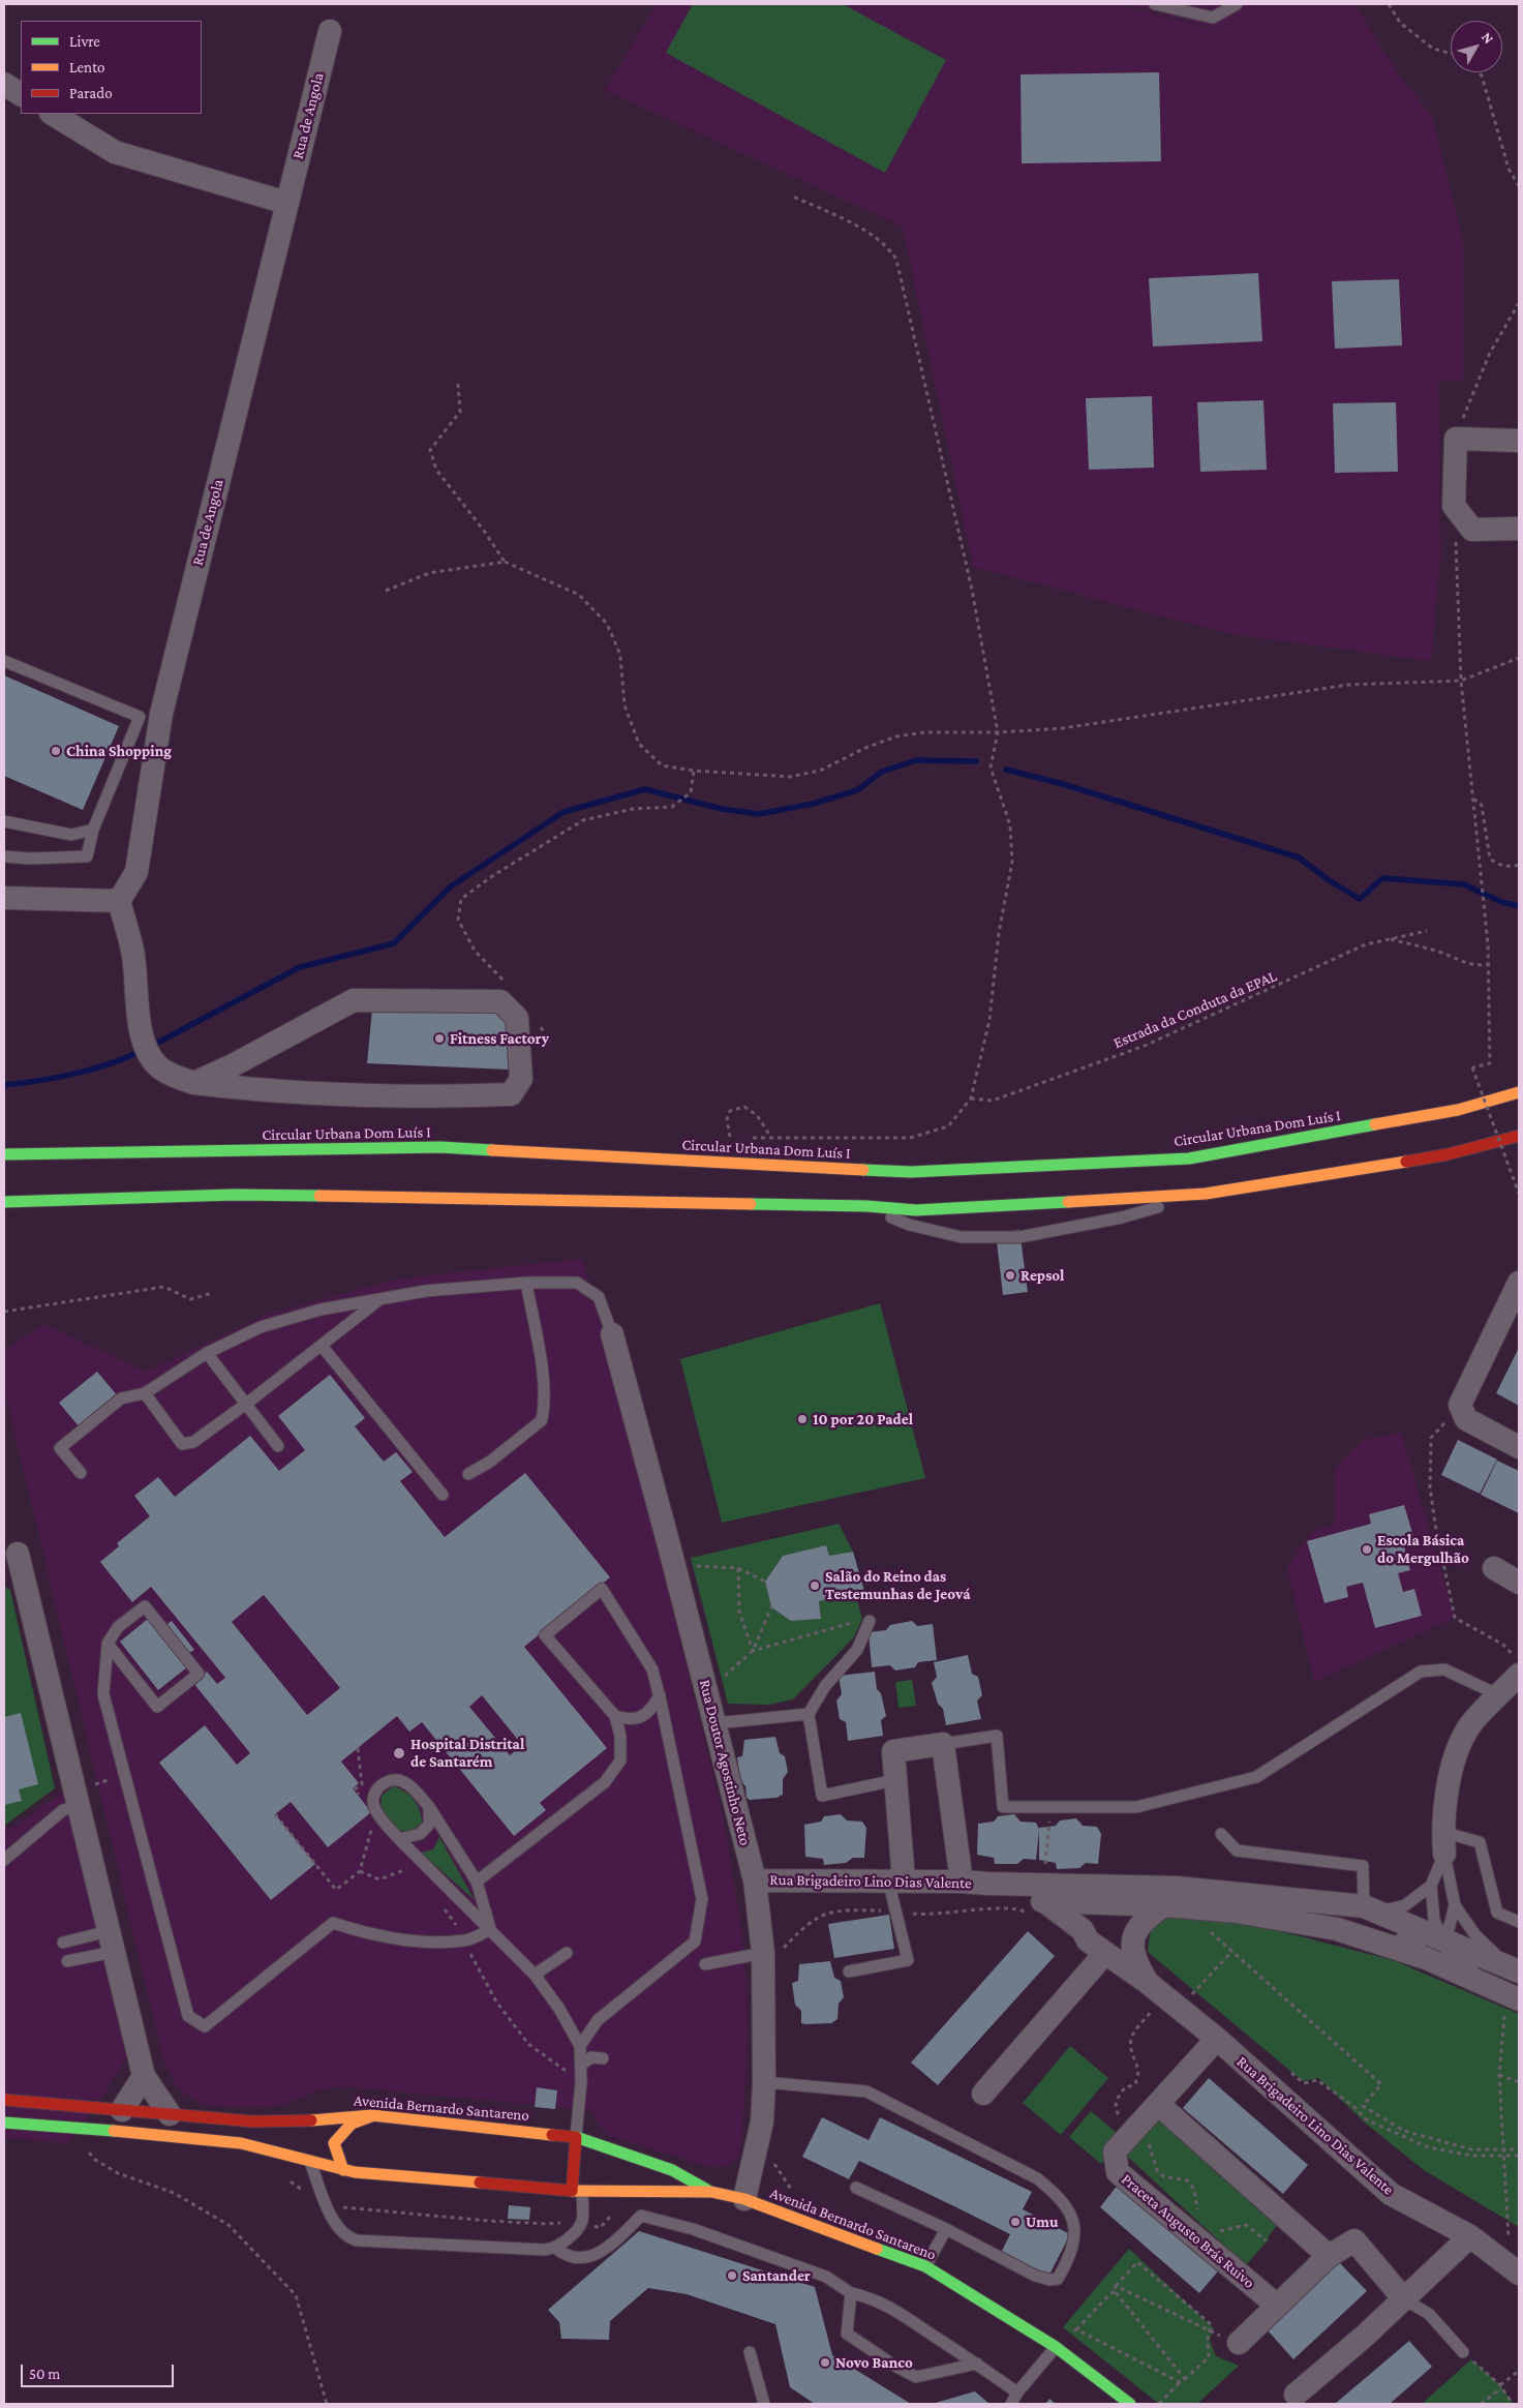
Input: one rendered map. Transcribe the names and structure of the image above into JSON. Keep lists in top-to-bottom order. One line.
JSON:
{"streets":{"main road":["Circular Urbana Dom Luís I","Avenida Bernardo Santareno"],"street":["Rua de Angola","Rua Doutor Agostinho Neto","Rua Brigadeiro Lino Dias Valente","Praceta Augusto Brás Ruivo"],"path":["Estrada da Conduta da EPAL"]},"crossings":[["Rua Doutor Agostinho Neto","Rua Brigadeiro Lino Dias Valente"],["Rua Doutor Agostinho Neto","Avenida Bernardo Santareno"],["Rua Brigadeiro Lino Dias Valente","Praceta Augusto Brás Ruivo"]],"places":["China Shopping","Fitness Factory","Repsol","10 por 20 Padel","Escola Básica do Mergulhão","Salão do Reino das Testemunhas de Jeová","Hospital Distrital de Santarém","Umu","Santander","Novo Banco"],"legend":["Livre","Lento","Parado"],"scale_bar":"50 m","north":"top right"}
